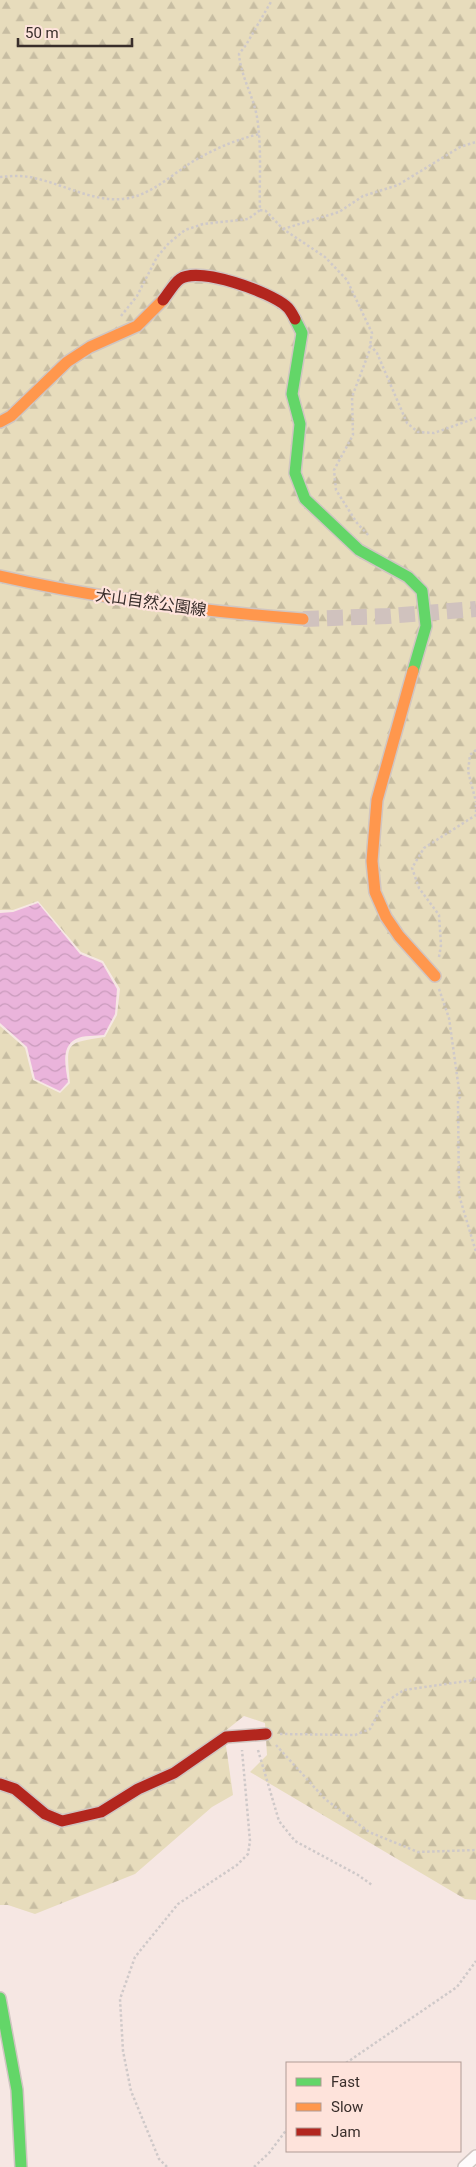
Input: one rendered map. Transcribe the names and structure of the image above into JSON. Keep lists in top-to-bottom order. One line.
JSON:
{"streets":{"street":["犬山自然公園線"]},"legend":["Fast","Slow","Jam"],"scale_bar":"50 m"}
